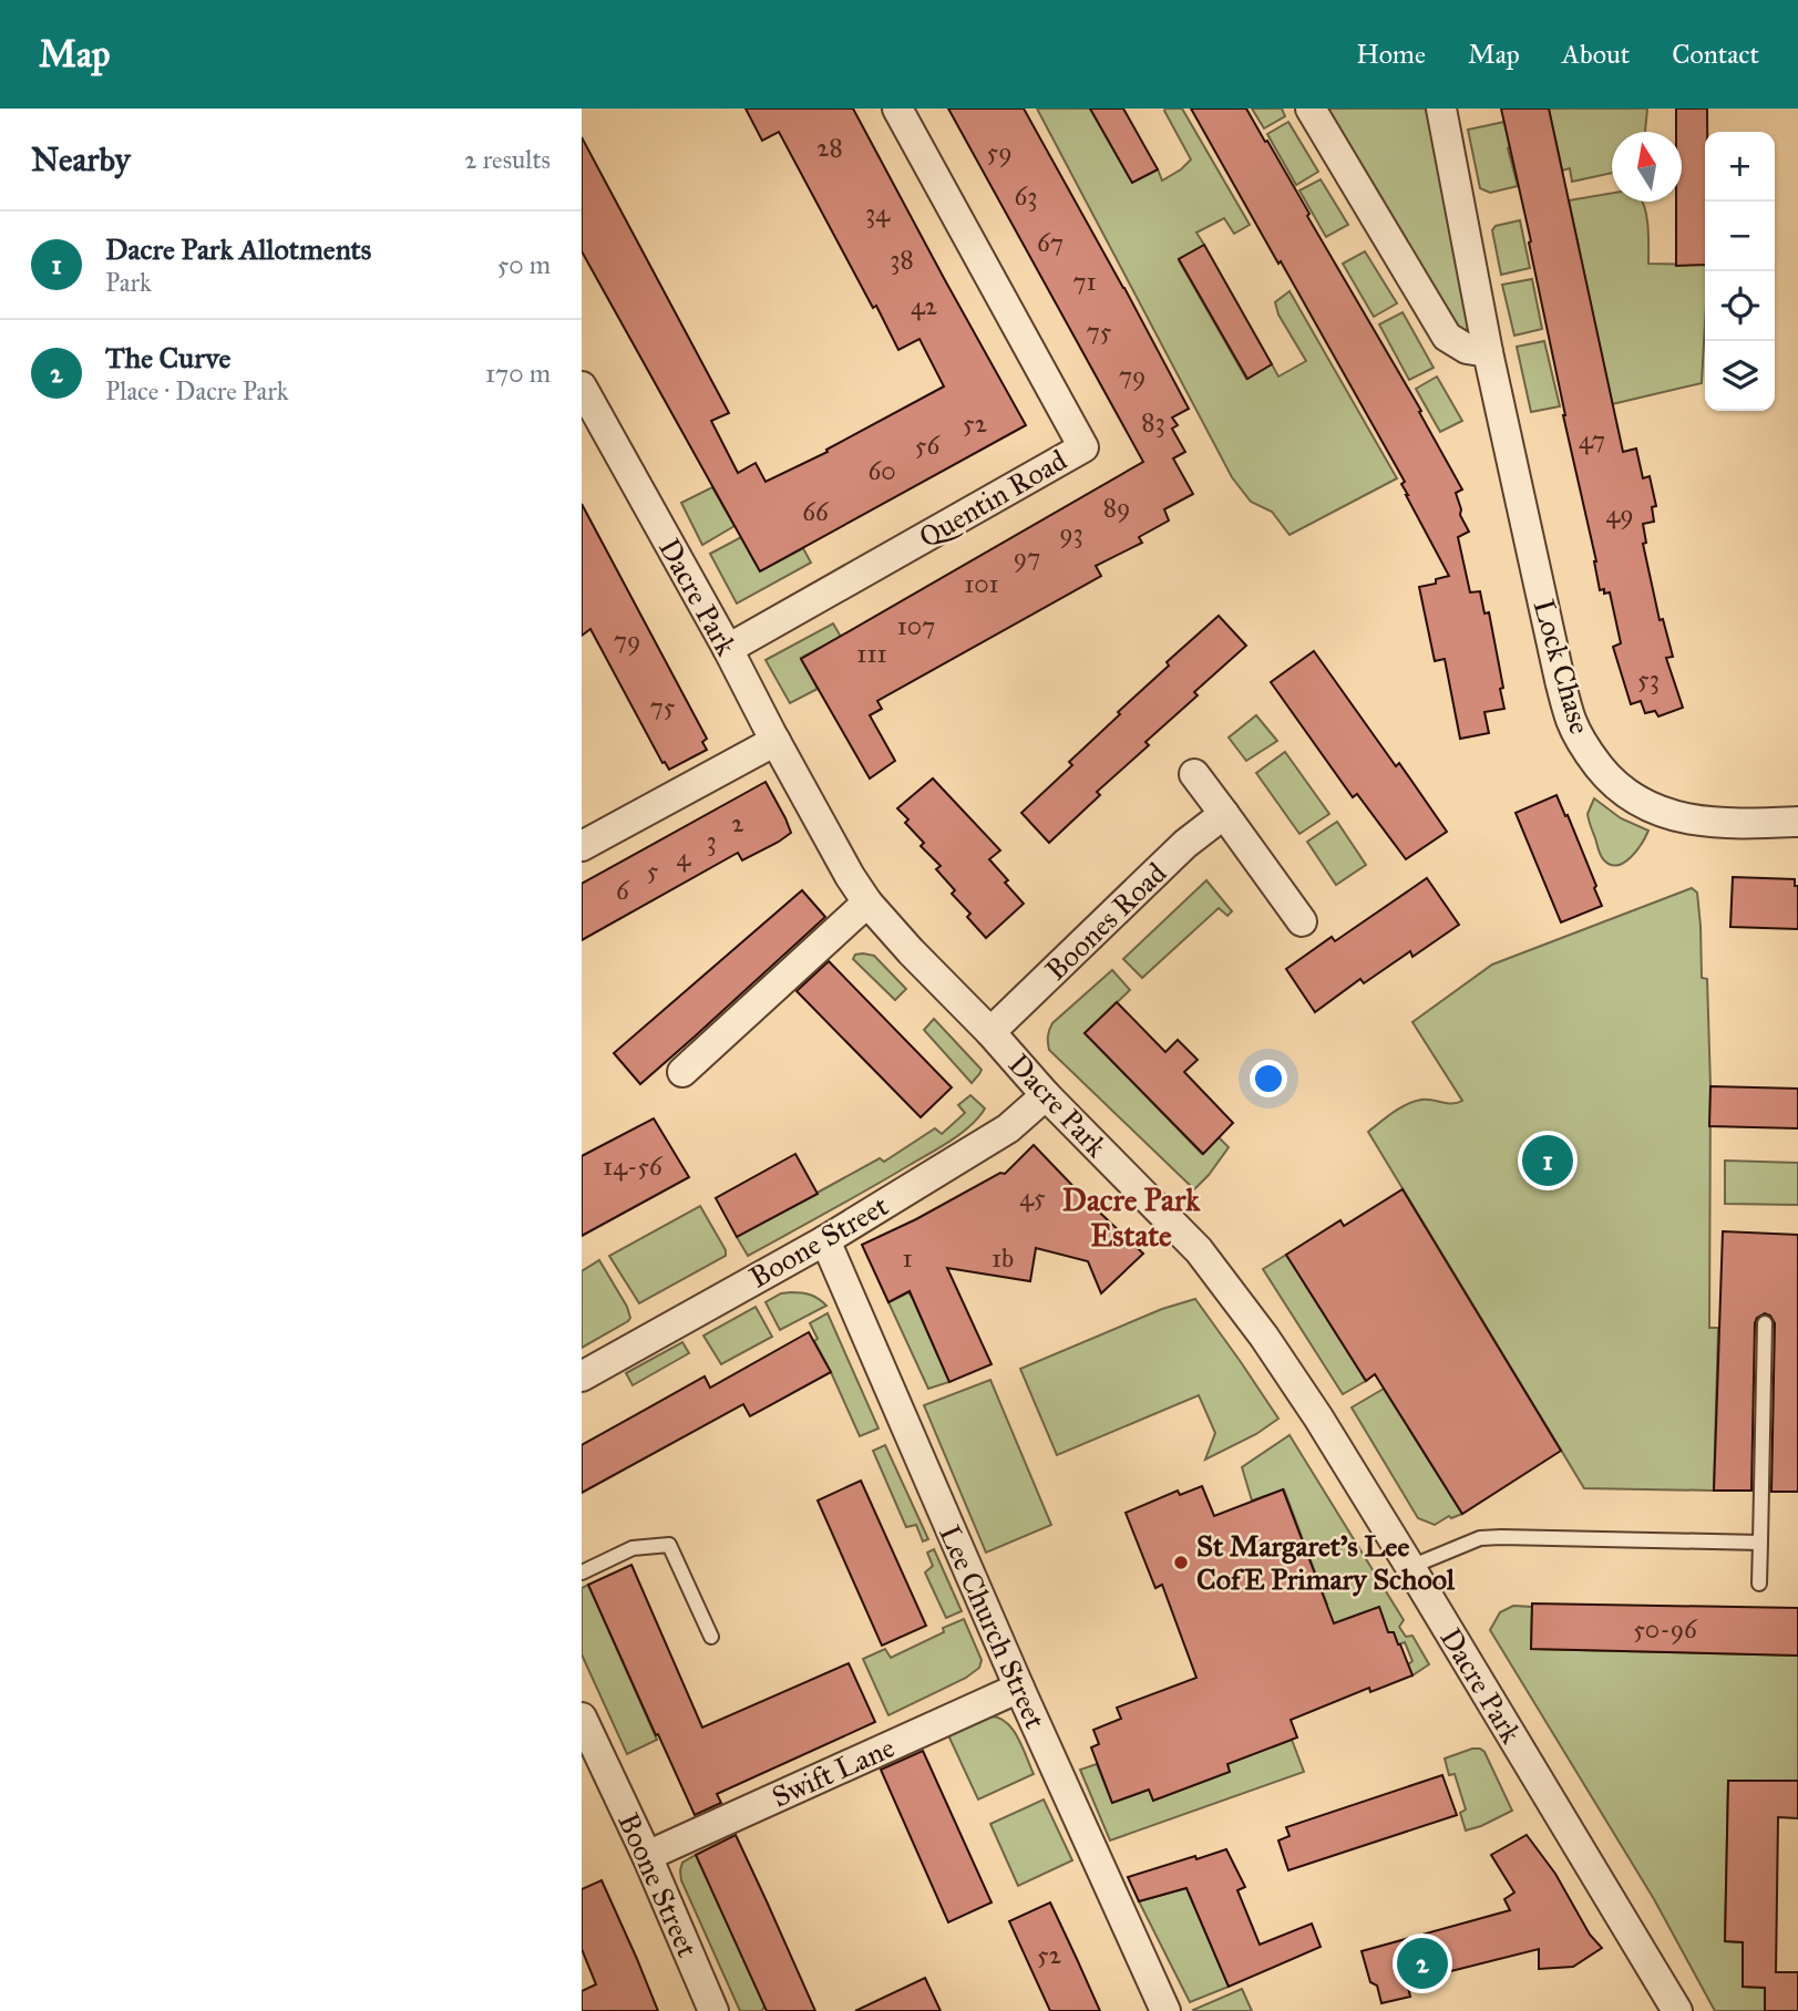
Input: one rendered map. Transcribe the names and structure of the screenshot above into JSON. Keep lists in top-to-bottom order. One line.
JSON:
{"streets":{"street":["Quentin Road","Dacre Park","Lock Chase","Boones Road","Boone Street","Lee Church Street","Swift Lane"]},"crossings":[["Quentin Road","Dacre Park"],["Dacre Park","Boones Road"],["Dacre Park","Boone Street"],["Boone Street","Lee Church Street"],["Boone Street","Swift Lane"],["Lee Church Street","Swift Lane"]],"districts":["Dacre Park Estate"],"places":["St Margaret's Lee CofE Primary School"],"house_numbers":["28","59","63","34","67","38","71","42","75","79","83","52","47","56","60","89","66","49","93","97","101","107","79","111","53","75","2","3","4","5","6","14-56","45","1","1b","50-96","52"],"north":"top","page":{"header":"Map","nav":["Home","Map","About","Contact"],"heading":["Nearby","2 results"],"map_buttons":["+","−"],"list":[{"mark":"1","name":"Dacre Park Allotments","note":"Park","value":"50 m"},{"mark":"2","name":"The Curve","note":"Place · Dacre Park","value":"170 m"}],"pins":["1","2"]}}
